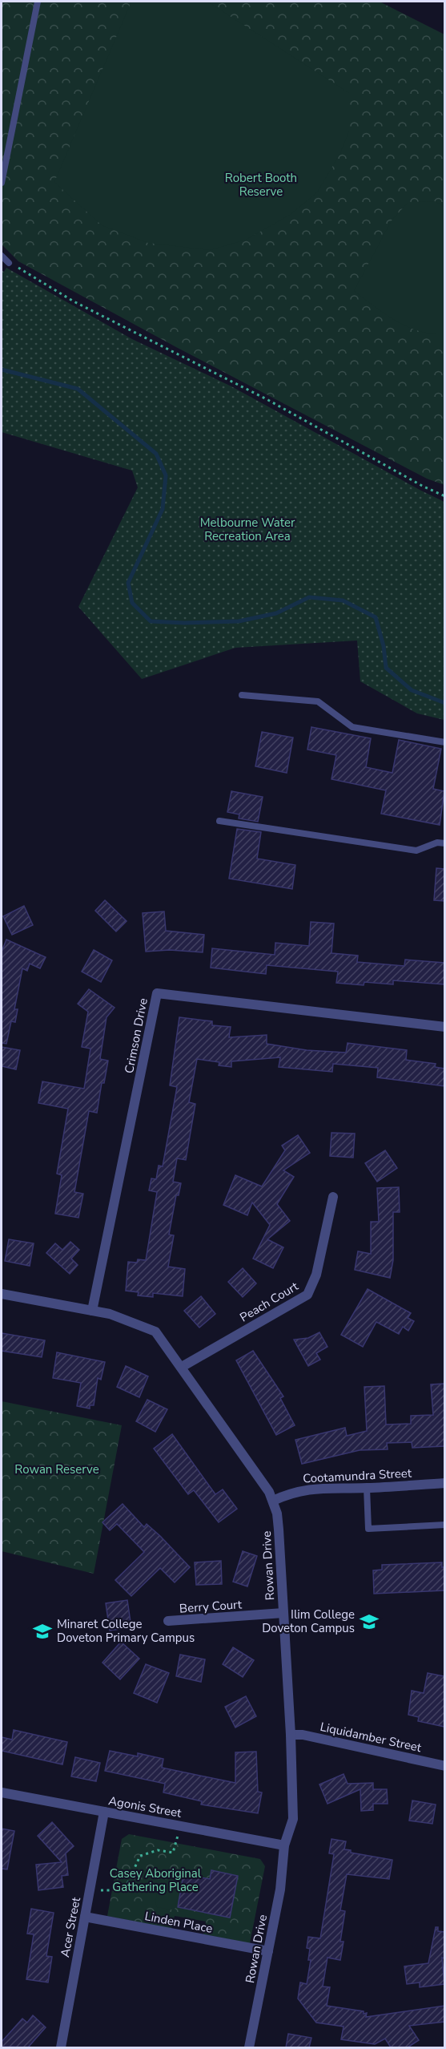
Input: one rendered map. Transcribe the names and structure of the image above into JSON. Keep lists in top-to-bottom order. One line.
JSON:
{"streets":{"street":["Crimson Drive","Peach Court","Cootamundra Street","Rowan Drive","Berry Court","Liquidamber Street","Agonis Street","Linden Place","Acer Street"]},"crossings":[["Crimson Drive","Rowan Drive"],["Peach Court","Rowan Drive"],["Cootamundra Street","Rowan Drive"],["Rowan Drive","Berry Court"],["Rowan Drive","Liquidamber Street"],["Rowan Drive","Agonis Street"],["Rowan Drive","Linden Place"],["Agonis Street","Acer Street"],["Linden Place","Acer Street"]],"parks":["Robert Booth Reserve","Melbourne Water Recreation Area","Rowan Reserve","Casey Aboriginal Gathering Place"],"places":{"school or university":["Ilim College Doveton Campus","Minaret College Doveton Primary Campus"]}}
